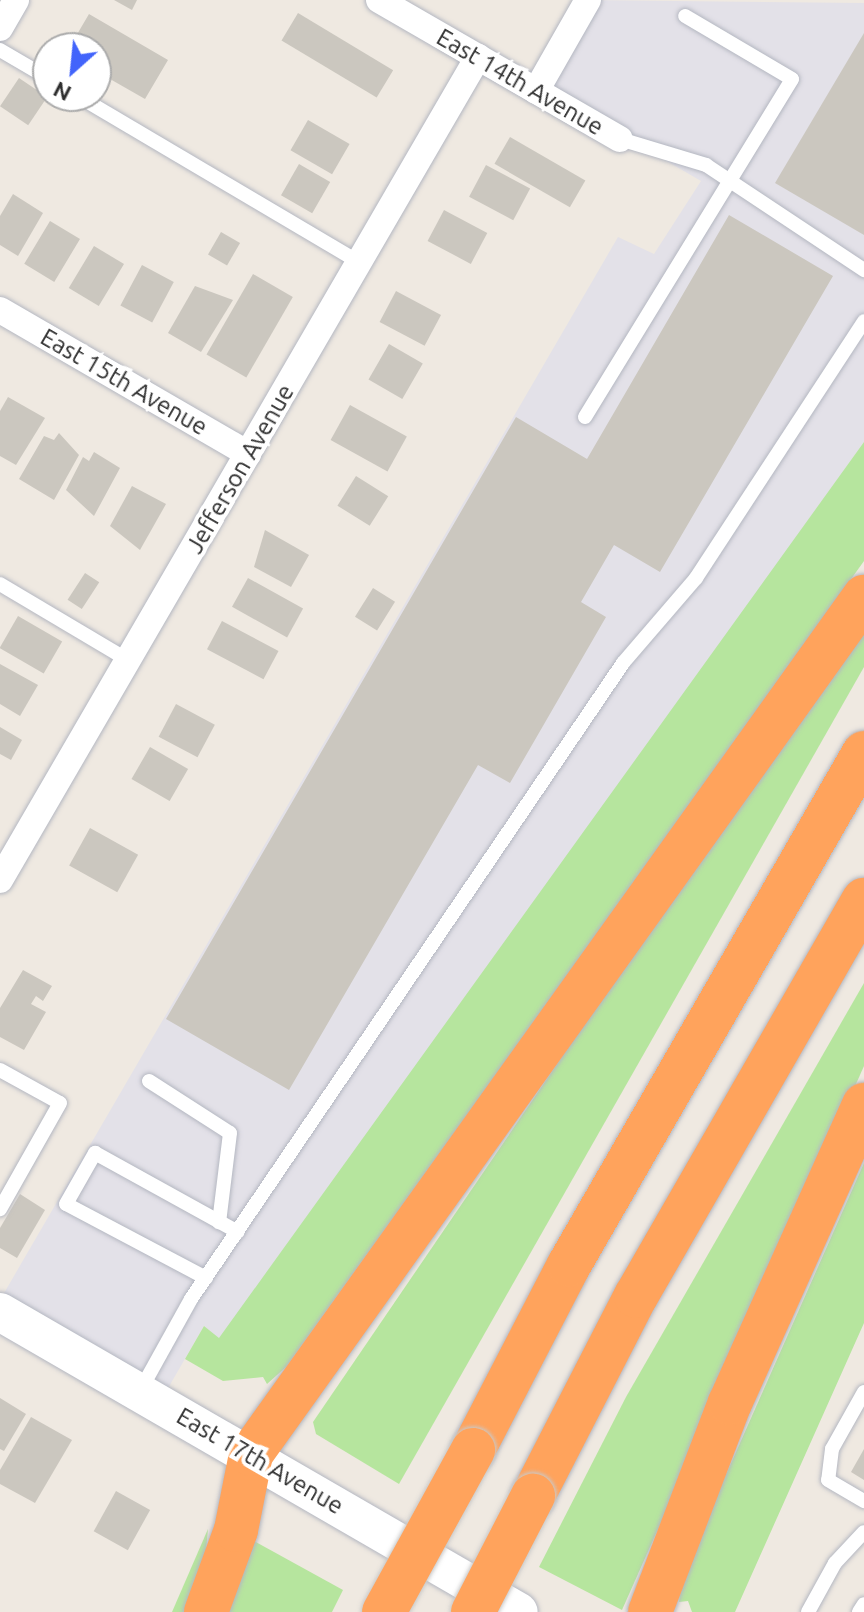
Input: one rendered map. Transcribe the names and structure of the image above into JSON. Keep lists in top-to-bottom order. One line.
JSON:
{"streets":{"street":["East 14th Avenue","East 15th Avenue","Jefferson Avenue","East 17th Avenue"]},"crossings":[["East 14th Avenue","Jefferson Avenue"],["East 15th Avenue","Jefferson Avenue"]],"north":"bottom left"}
